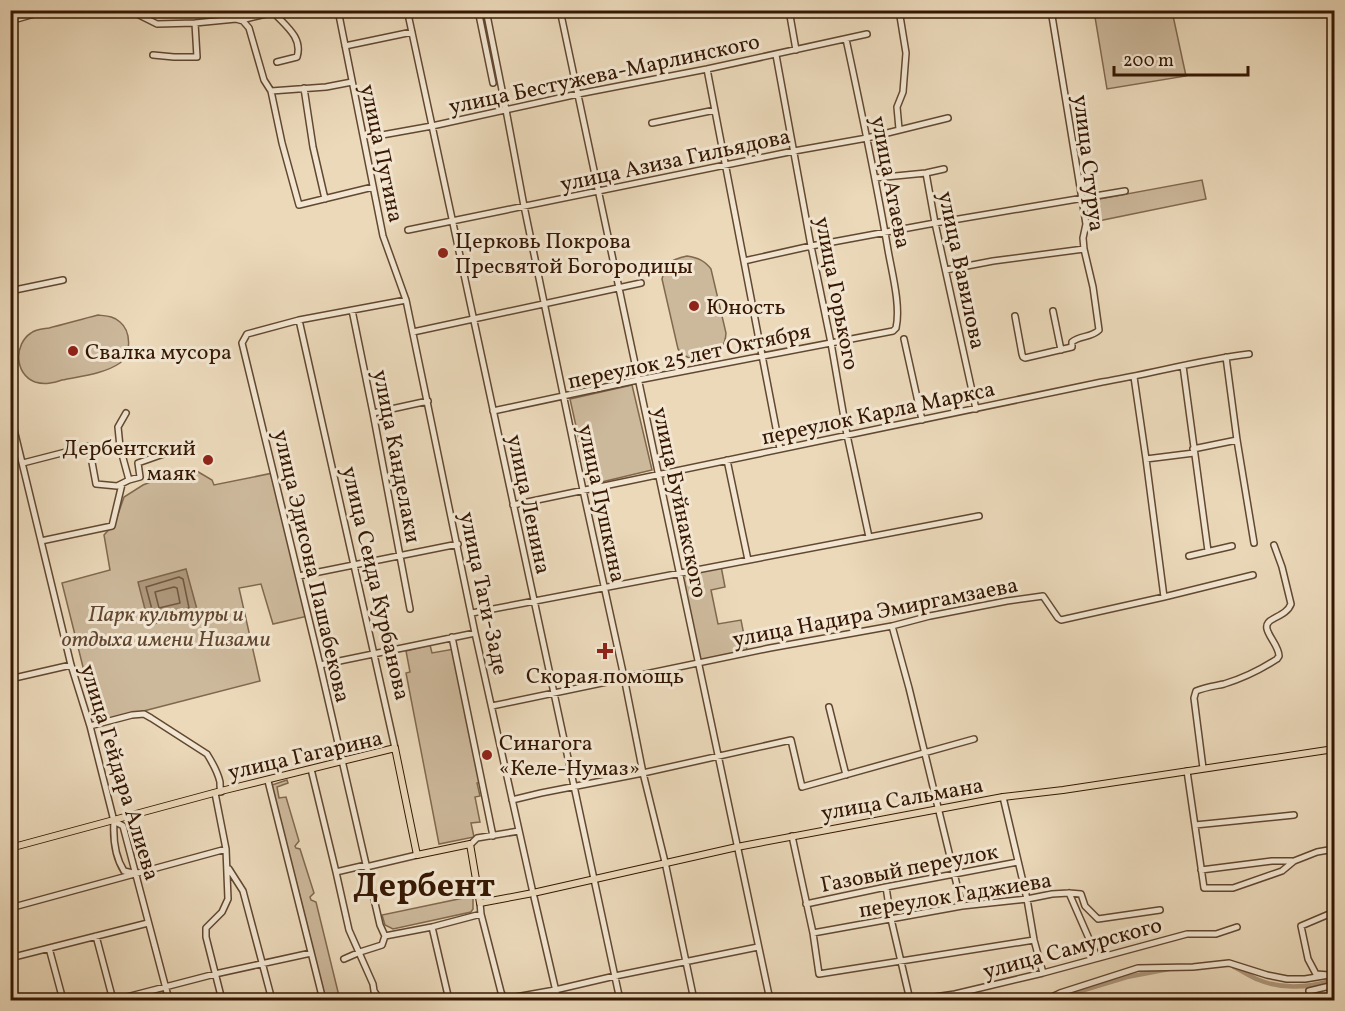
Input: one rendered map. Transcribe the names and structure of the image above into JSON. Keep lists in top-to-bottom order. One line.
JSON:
{"streets":{"main road":["улица Сеида Курбанова","улица Гагарина","улица Сальмана"],"street":["улица Бестужева-Марлинского","улица Пугина","улица Азиза Гильядова","улица Стуруа","улица Атаева","улица Вавилова","улица Горького","переулок 25 лет Октября","переулок Карла Маркса","улица Канделаки","улица Буйнакского","улица Пушкина","улица Ленина","улица Эдисона Пашабекова","улица Таги-Заде","улица Надира Эмиргамзаева","улица Гейдара Алиева","Газовый переулок","переулок Гаджиева","улица Самурского"]},"crossings":[["улица Бестужева-Марлинского","улица Атаева"],["улица Бестужева-Марлинского","улица Горького"],["улица Бестужева-Марлинского","улица Буйнакского"],["улица Бестужева-Марлинского","улица Пушкина"],["улица Бестужева-Марлинского","улица Ленина"],["улица Пугина","улица Таги-Заде"],["улица Азиза Гильядова","улица Атаева"],["улица Азиза Гильядова","улица Горького"],["улица Азиза Гильядова","улица Буйнакского"],["улица Азиза Гильядова","улица Пушкина"],["улица Азиза Гильядова","улица Ленина"],["улица Стуруа","улица Вавилова"],["улица Атаева","переулок 25 лет Октября"],["улица Вавилова","переулок Карла Маркса"],["улица Горького","переулок 25 лет Октября"],["улица Горького","переулок Карла Маркса"],["переулок 25 лет Октября","улица Буйнакского"],["переулок 25 лет Октября","улица Пушкина"],["переулок 25 лет Октября","улица Ленина"],["переулок Карла Маркса","улица Буйнакского"],["переулок Карла Маркса","улица Пушкина"],["переулок Карла Маркса","улица Ленина"],["улица Буйнакского","улица Надира Эмиргамзаева"],["улица Буйнакского","улица Сальмана"],["улица Пушкина","улица Надира Эмиргамзаева"],["улица Пушкина","улица Сальмана"],["улица Ленина","улица Надира Эмиргамзаева"],["улица Ленина","улица Сальмана"],["улица Эдисона Пашабекова","улица Сеида Курбанова"],["улица Эдисона Пашабекова","улица Гагарина"],["улица Сеида Курбанова","улица Гагарина"],["улица Таги-Заде","улица Надира Эмиргамзаева"],["улица Таги-Заде","улица Сальмана"],["улица Гагарина","улица Гейдара Алиева"]],"districts":["Дербент"],"parks":["Парк культуры и отдыха имени Низами"],"places":{"other":["Церковь Покрова Пресвятой Богородицы","Юность","Свалка мусора","Дербентский маяк","Синагога «Келе-Нумаз»"],"health":["Скорая помощь"]},"scale_bar":"200 m"}
